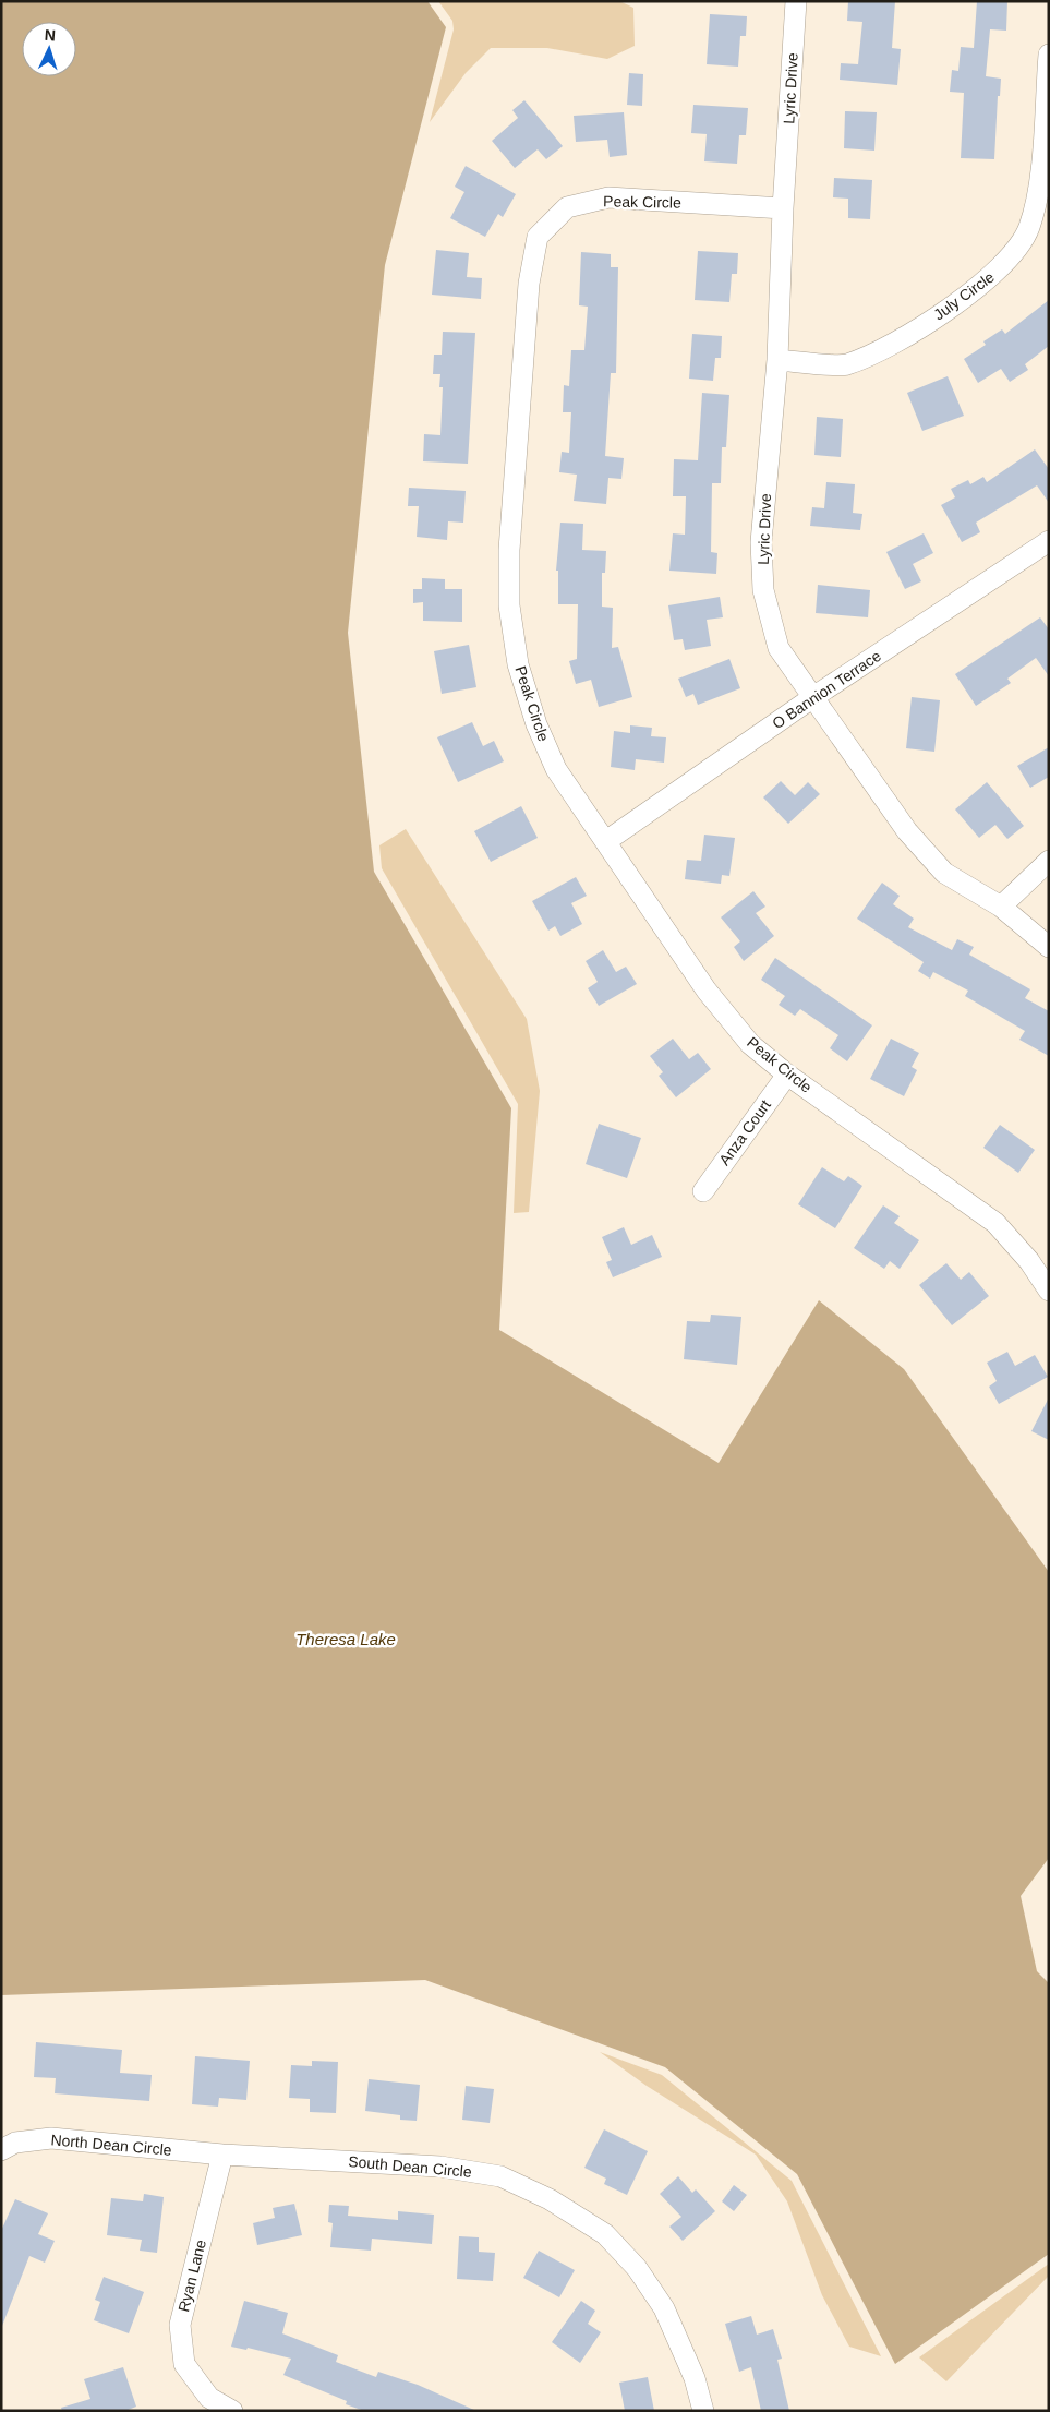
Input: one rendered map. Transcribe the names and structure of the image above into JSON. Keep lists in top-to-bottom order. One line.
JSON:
{"streets":{"street":["Lyric Drive","Peak Circle","July Circle","O Bannion Terrace","Anza Court","North Dean Circle","South Dean Circle","Ryan Lane"]},"crossings":[["Lyric Drive","Peak Circle"],["Lyric Drive","July Circle"],["Lyric Drive","O Bannion Terrace"],["Peak Circle","O Bannion Terrace"],["Peak Circle","Anza Court"],["North Dean Circle","South Dean Circle"],["North Dean Circle","Ryan Lane"],["South Dean Circle","Ryan Lane"]],"water":["Theresa Lake"],"north":"top"}
